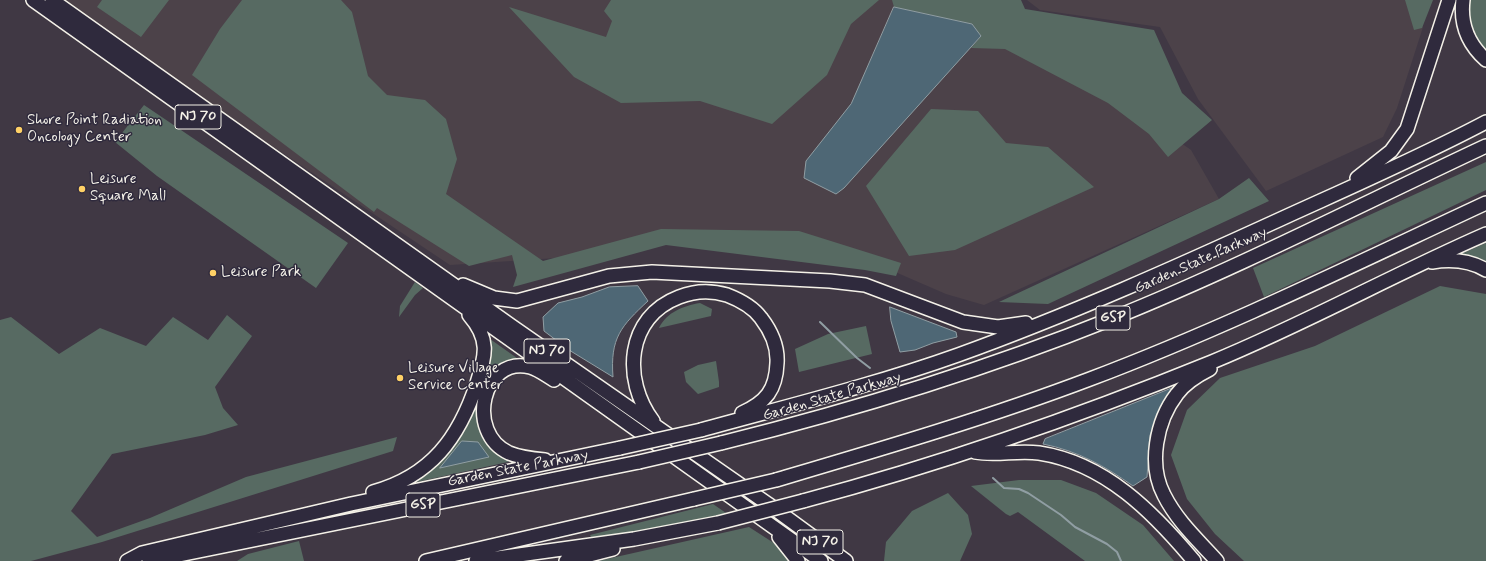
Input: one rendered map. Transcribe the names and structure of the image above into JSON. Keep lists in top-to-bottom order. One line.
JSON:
{"streets":{"highway":["NJ 70","Garden State Parkway","GSP"]},"places":["Shore Point Radiation Oncology Center","Leisure Square Mall","Leisure Park","Leisure Village Service Center"]}
